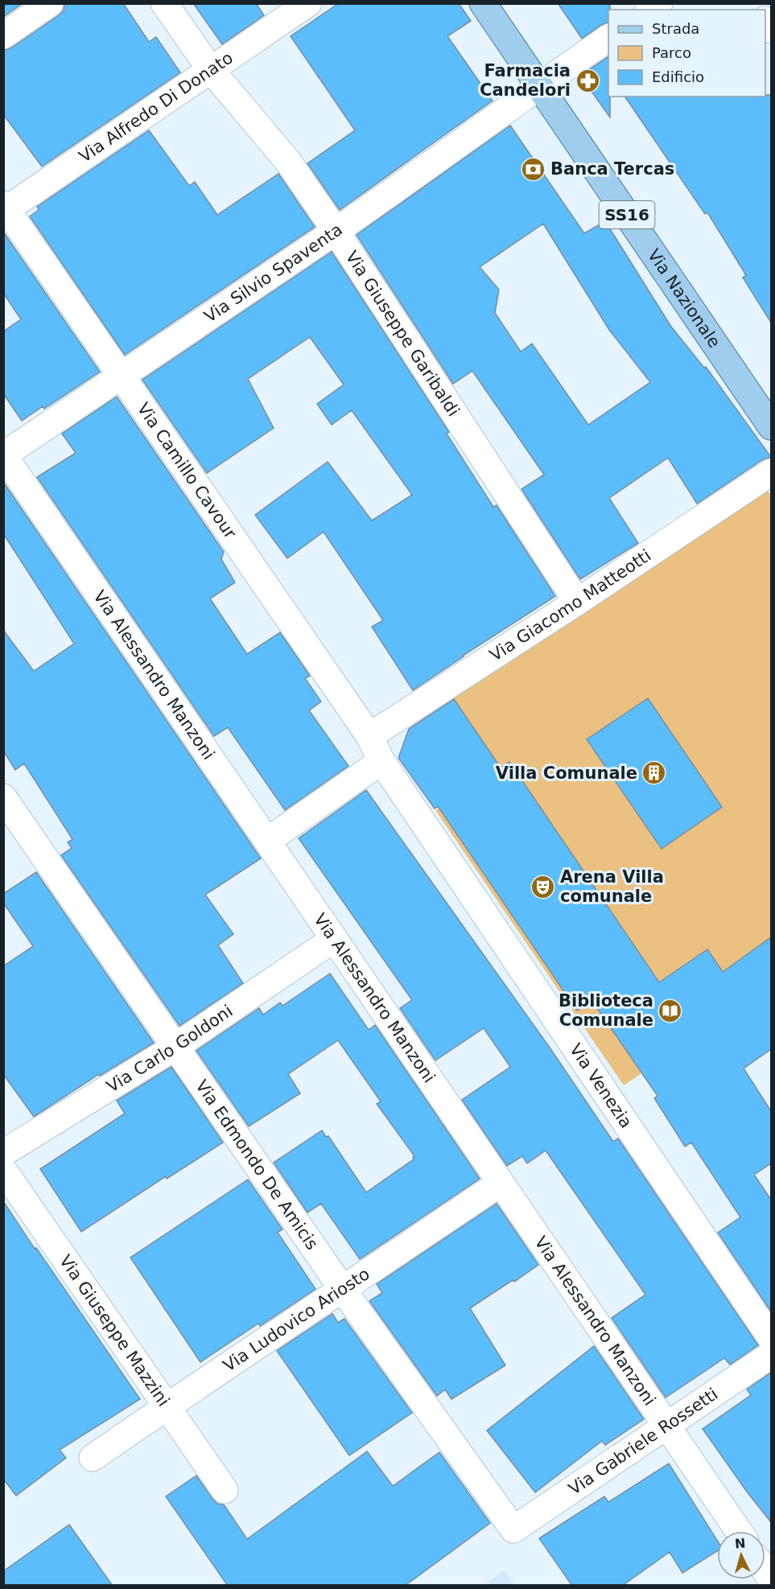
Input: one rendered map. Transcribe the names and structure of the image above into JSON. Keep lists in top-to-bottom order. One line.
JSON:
{"streets":{"main road":["SS16","Via Nazionale"],"street":["Via Alfredo Di Donato","Via Silvio Spaventa","Via Giuseppe Garibaldi","Via Camillo Cavour","Via Giacomo Matteotti","Via Alessandro Manzoni","Via Carlo Goldoni","Via Venezia","Via Edmondo De Amicis","Via Ludovico Ariosto","Via Giuseppe Mazzini","Via Gabriele Rossetti"]},"crossings":[["Via Alfredo Di Donato","Via Giuseppe Garibaldi"],["Via Alfredo Di Donato","Via Camillo Cavour"],["Via Silvio Spaventa","Via Nazionale"],["Via Silvio Spaventa","Via Giuseppe Garibaldi"],["Via Silvio Spaventa","Via Camillo Cavour"],["Via Silvio Spaventa","Via Alessandro Manzoni"],["Via Giuseppe Garibaldi","Via Giacomo Matteotti"],["Via Camillo Cavour","Via Giacomo Matteotti"],["Via Camillo Cavour","Via Venezia"],["Via Giacomo Matteotti","Via Venezia"],["Via Alessandro Manzoni","Via Carlo Goldoni"],["Via Alessandro Manzoni","Via Ludovico Ariosto"],["Via Alessandro Manzoni","Via Gabriele Rossetti"],["Via Carlo Goldoni","Via Edmondo De Amicis"],["Via Edmondo De Amicis","Via Ludovico Ariosto"],["Via Edmondo De Amicis","Via Gabriele Rossetti"],["Via Ludovico Ariosto","Via Giuseppe Mazzini"]],"places":{"pharmacy":["Farmacia Candelori"],"bank":["Banca Tercas"],"building":["Villa Comunale"],"theatre":["Arena Villa comunale"],"library":["Biblioteca Comunale"]},"legend":["Strada","Parco","Edificio"],"north":"top"}
